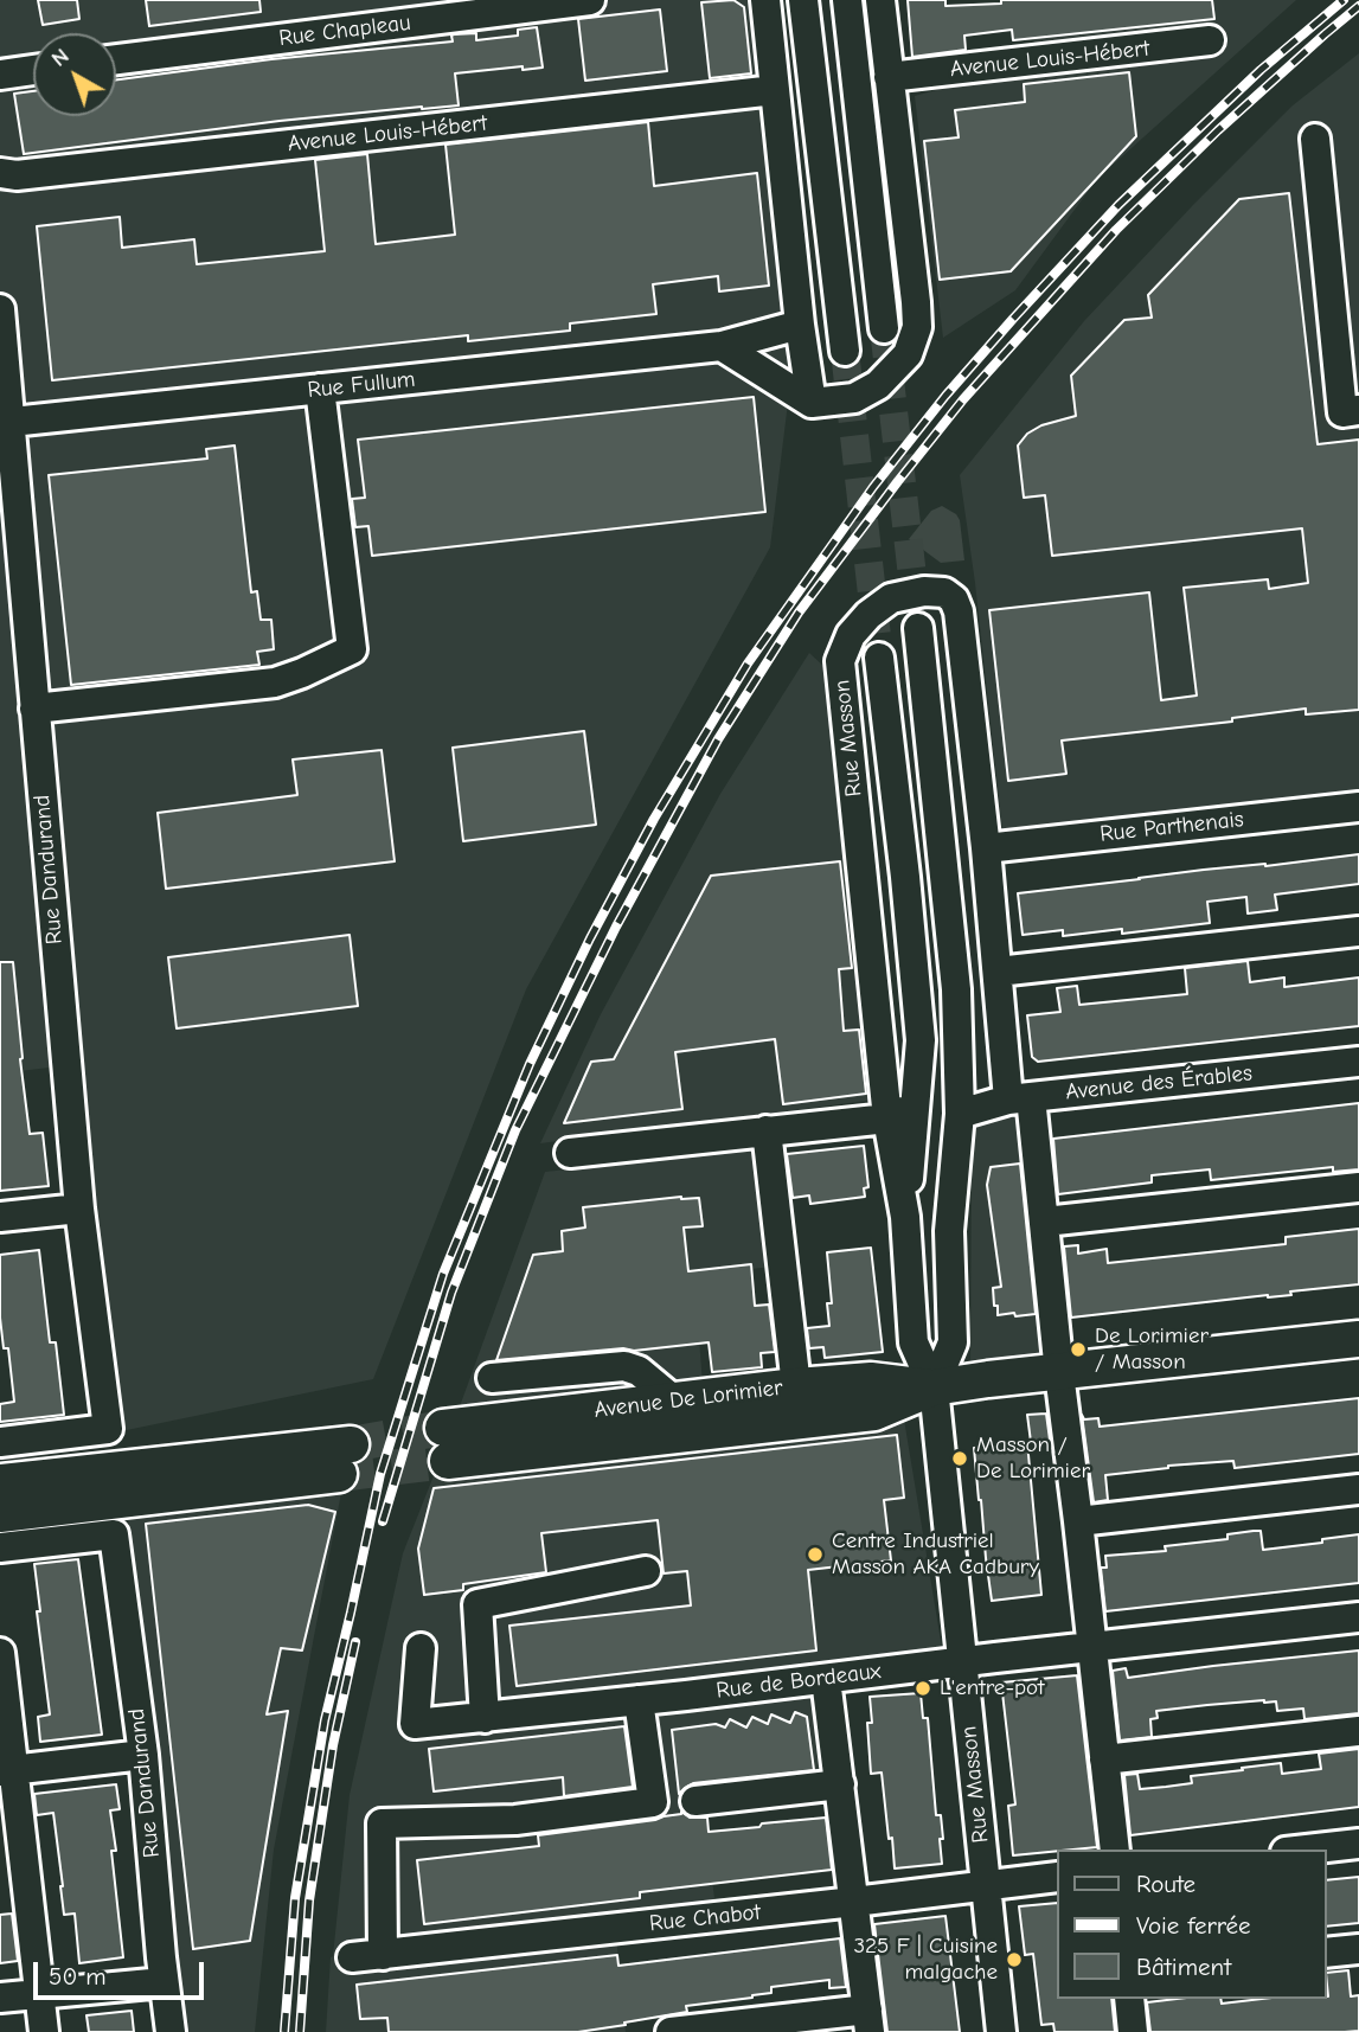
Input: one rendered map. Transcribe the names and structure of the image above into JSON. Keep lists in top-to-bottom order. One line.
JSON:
{"streets":{"main road":["Avenue De Lorimier"],"street":["Rue Chapleau","Avenue Louis-Hébert","Rue Fullum","Rue Masson","Rue Parthenais","Rue Dandurand","Avenue des Érables","Rue de Bordeaux","Rue Chabot"]},"crossings":[["Rue Fullum","Rue Dandurand"],["Rue Masson","Rue Parthenais"],["Rue Masson","Avenue des Érables"],["Rue Masson","Avenue De Lorimier"],["Rue Masson","Rue de Bordeaux"],["Rue Masson","Rue Chabot"]],"places":["De Lorimier / Masson","Masson / De Lorimier","Centre Industriel Masson AKA Cadbury","L'entre-pot","325 F | Cuisine malgache"],"legend":["Route","Voie ferrée","Bâtiment"],"scale_bar":"50 m","north":"top left"}
